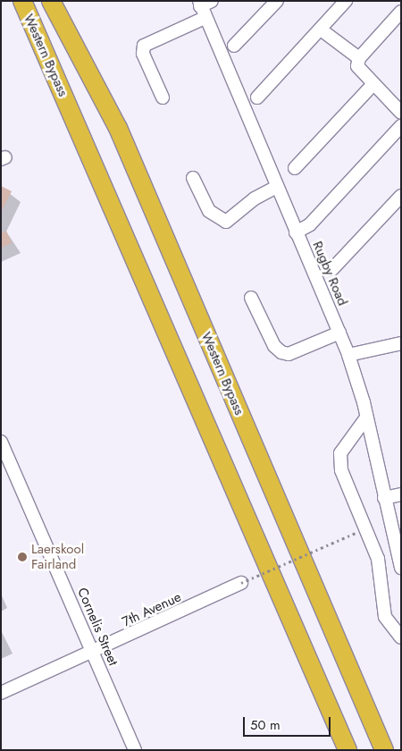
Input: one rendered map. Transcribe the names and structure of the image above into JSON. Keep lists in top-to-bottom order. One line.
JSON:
{"streets":{"highway":["Western Bypass"],"street":["Rugby Road","7th Avenue","Cornelis Street"]},"crossings":[["7th Avenue","Cornelis Street"]],"places":["Laerskool Fairland"],"scale_bar":"50 m"}
